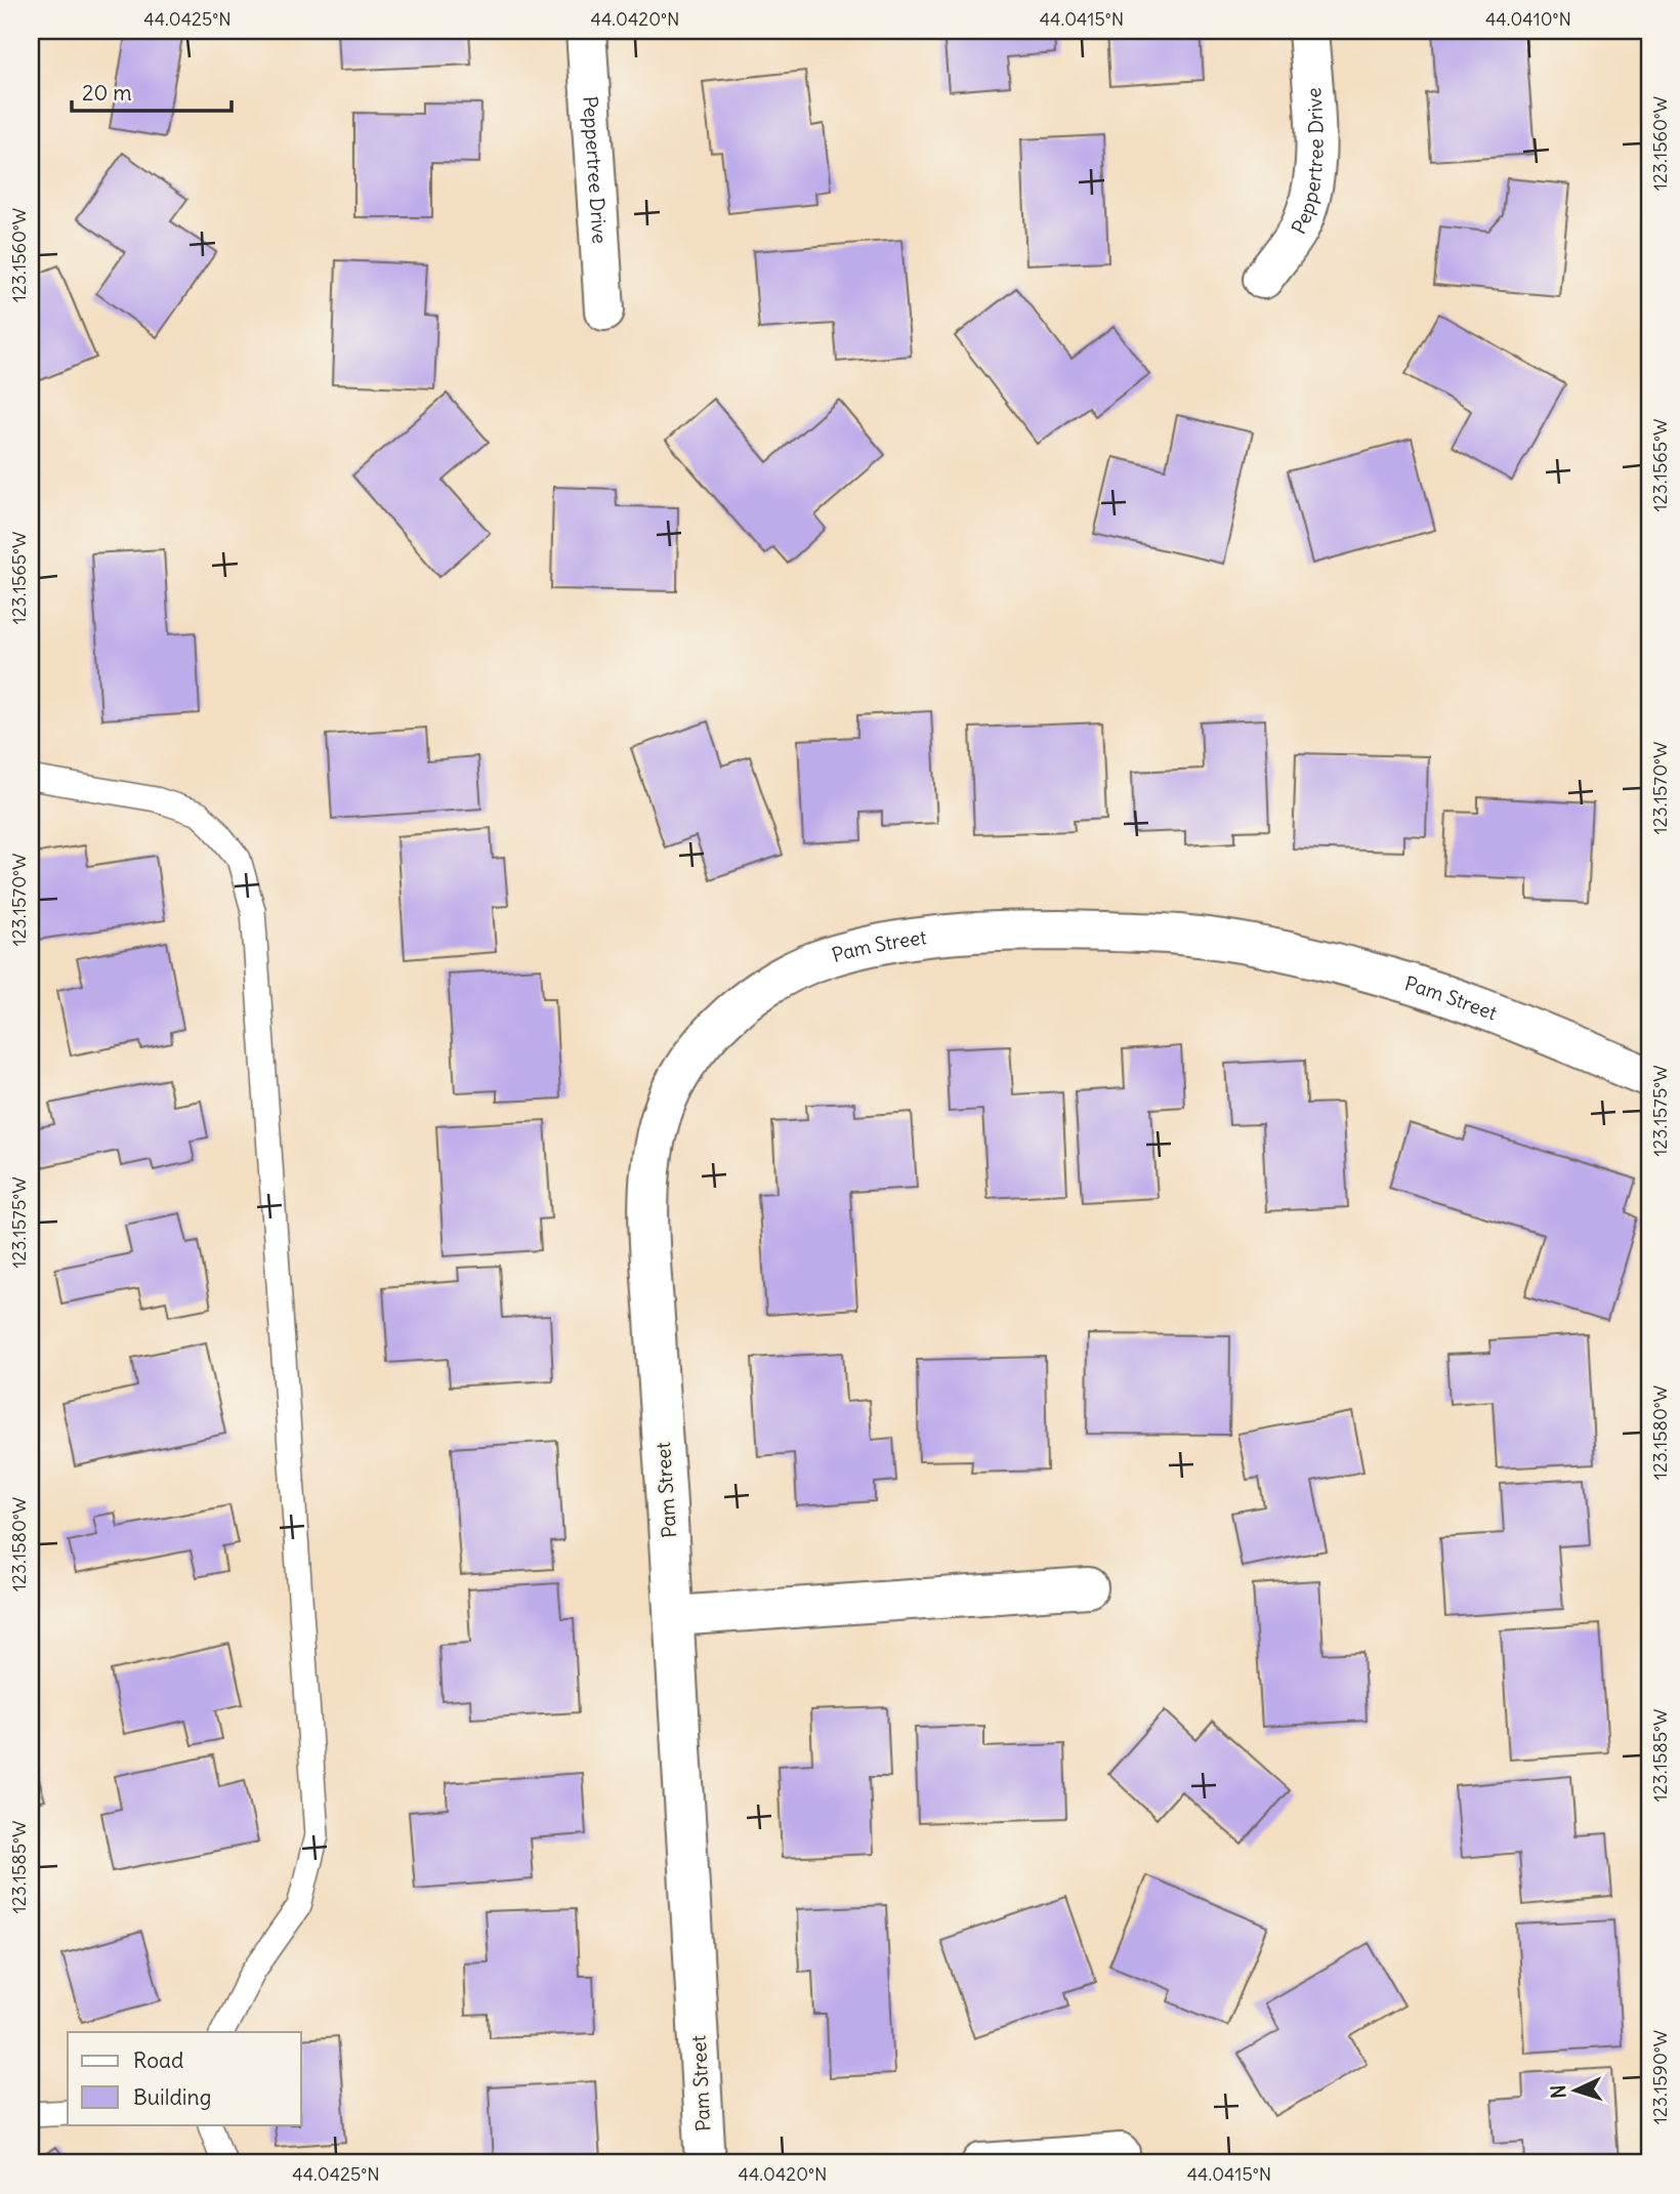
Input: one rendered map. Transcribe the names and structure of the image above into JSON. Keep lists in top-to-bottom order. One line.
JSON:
{"streets":{"street":["Peppertree Drive","Pam Street"]},"legend":["Road","Building"],"scale_bar":"20 m","north":"left","coordinates":["44.0425°N","44.0420°N","44.0415°N","44.0410°N","123.1560°W","123.1565°W","123.1570°W","123.1575°W","123.1580°W","123.1585°W","123.1590°W"]}
